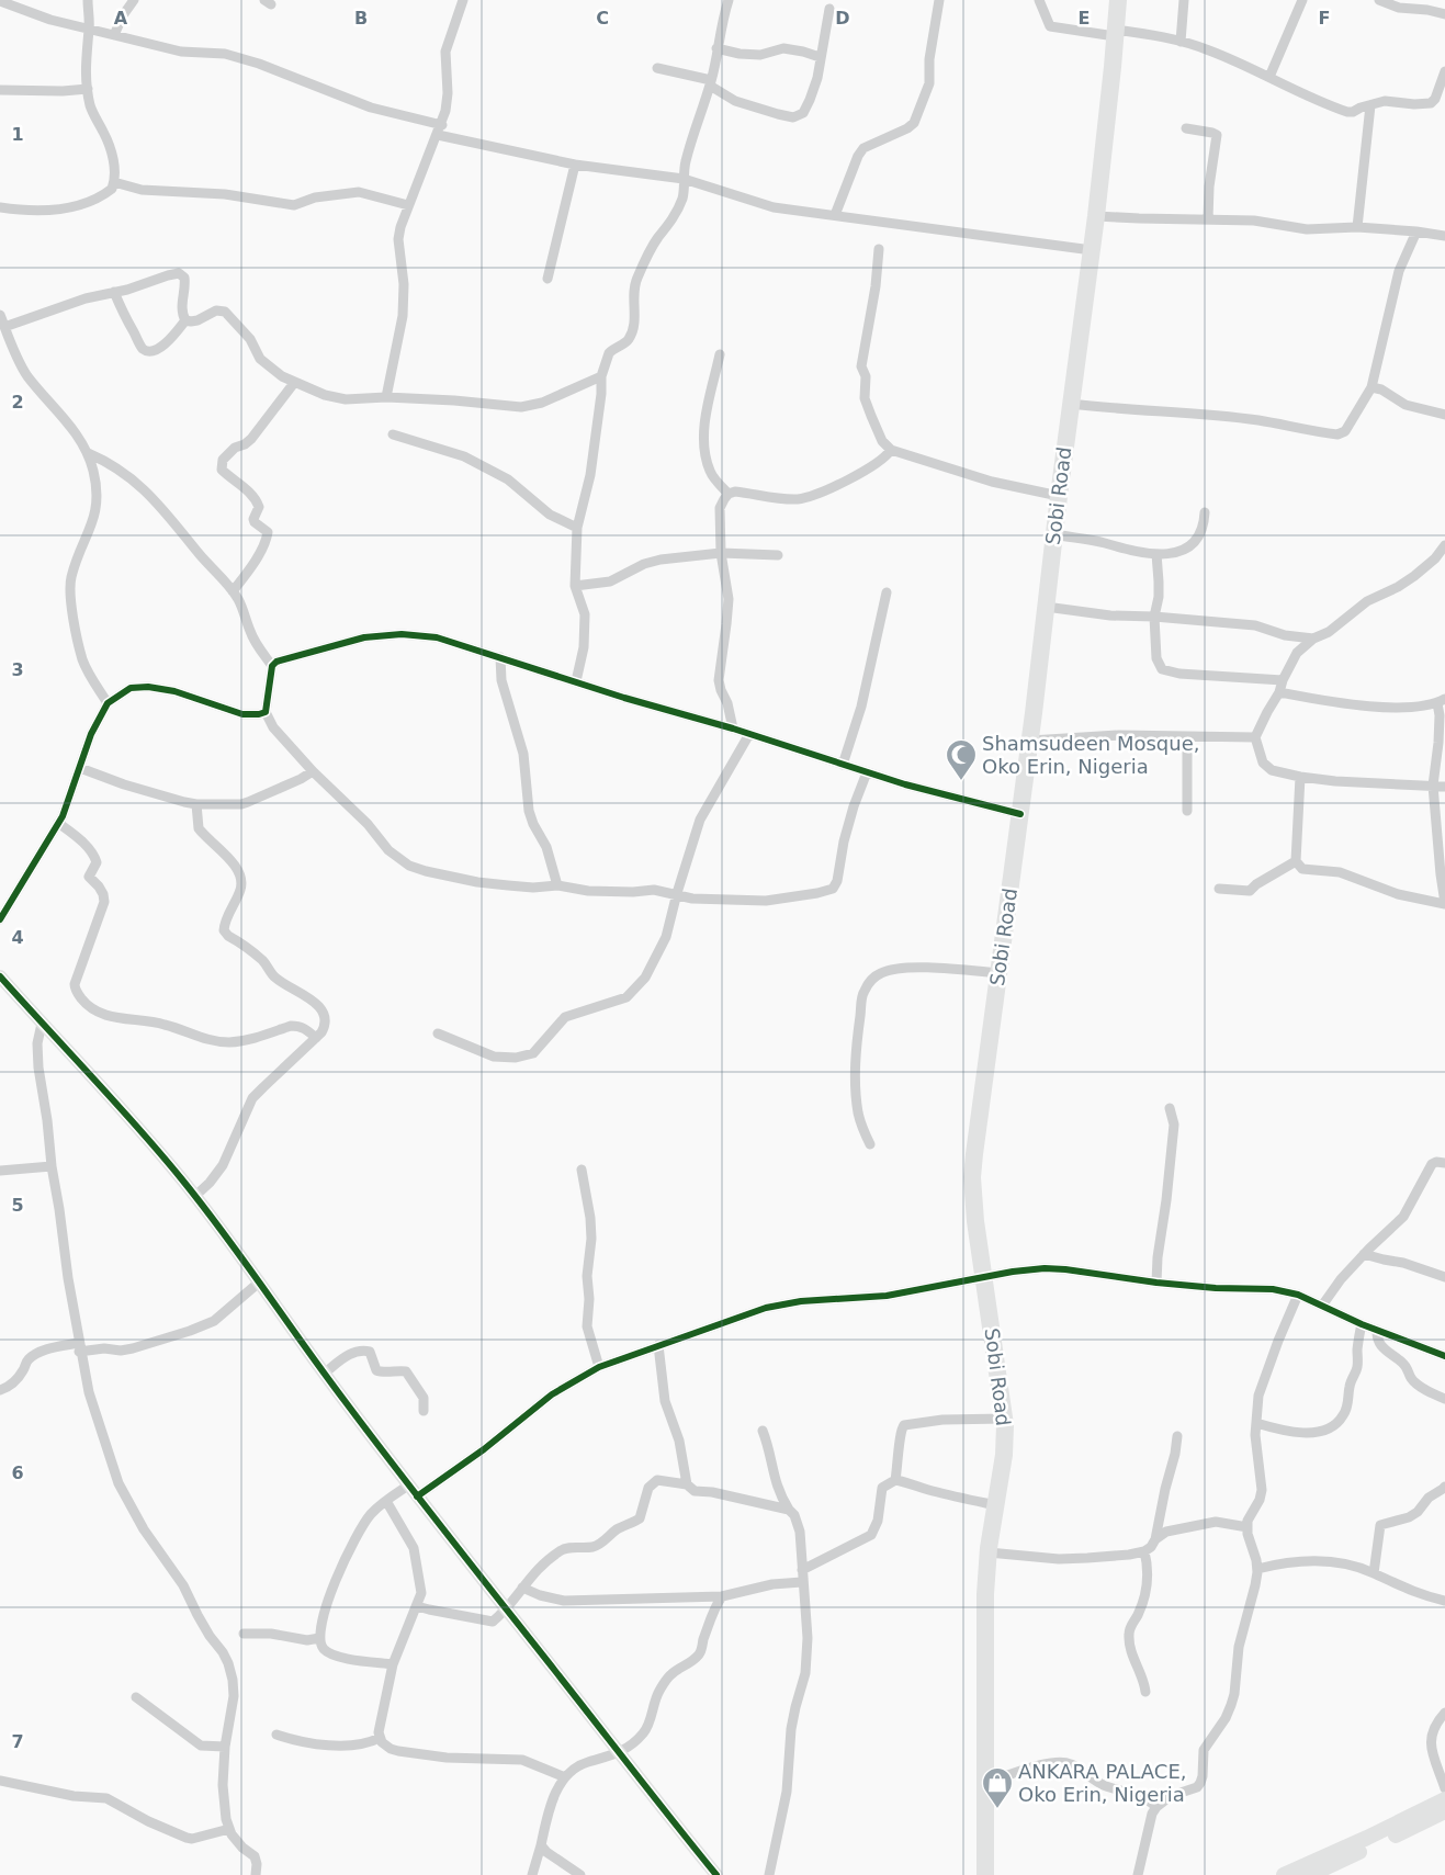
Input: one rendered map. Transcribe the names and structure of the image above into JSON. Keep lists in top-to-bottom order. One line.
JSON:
{"streets":{"highway":["Sobi Road"]},"places":{"mosque":["Shamsudeen Mosque, Oko Erin, Nigeria"],"shop":["ANKARA PALACE, Oko Erin, Nigeria"]},"grid":{"columns":["A","B","C","D","E","F"],"rows":["1","2","3","4","5","6","7"]}}
